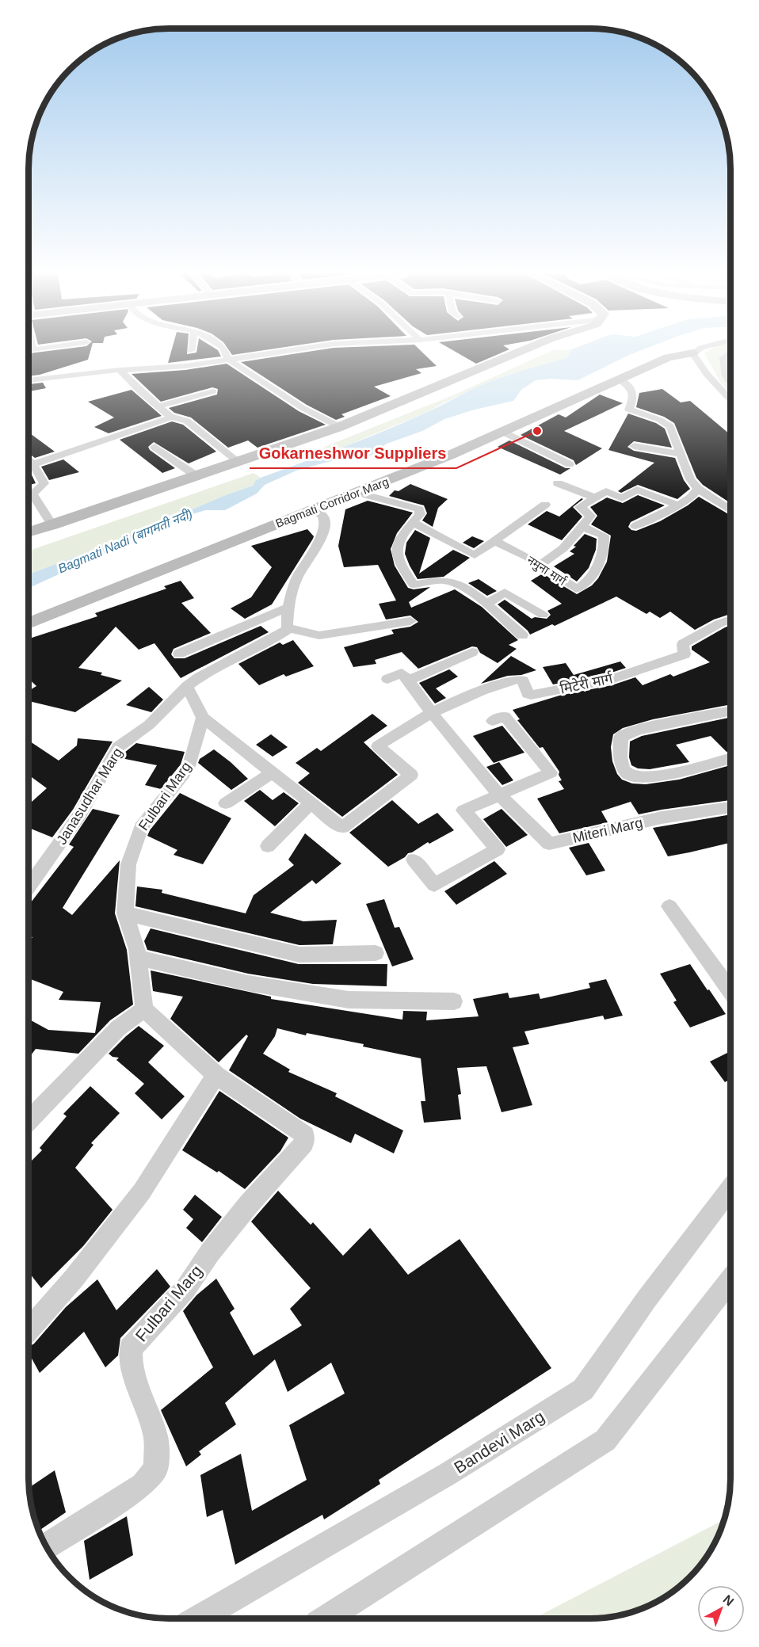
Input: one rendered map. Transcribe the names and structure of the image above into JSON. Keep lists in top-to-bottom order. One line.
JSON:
{"streets":{"street":["Bagmati Corridor Marg","नमुना मार्ग","मिटेरी मार्ग","Janasudhar Marg","Fulbari Marg","Miteri Marg","Bandevi Marg"]},"crossings":[["मिटेरी मार्ग","Miteri Marg"]],"water":["Bagmati Nadi (बागमती नदी)"],"places":["Gokarneshwor Suppliers"],"north":"top right"}
